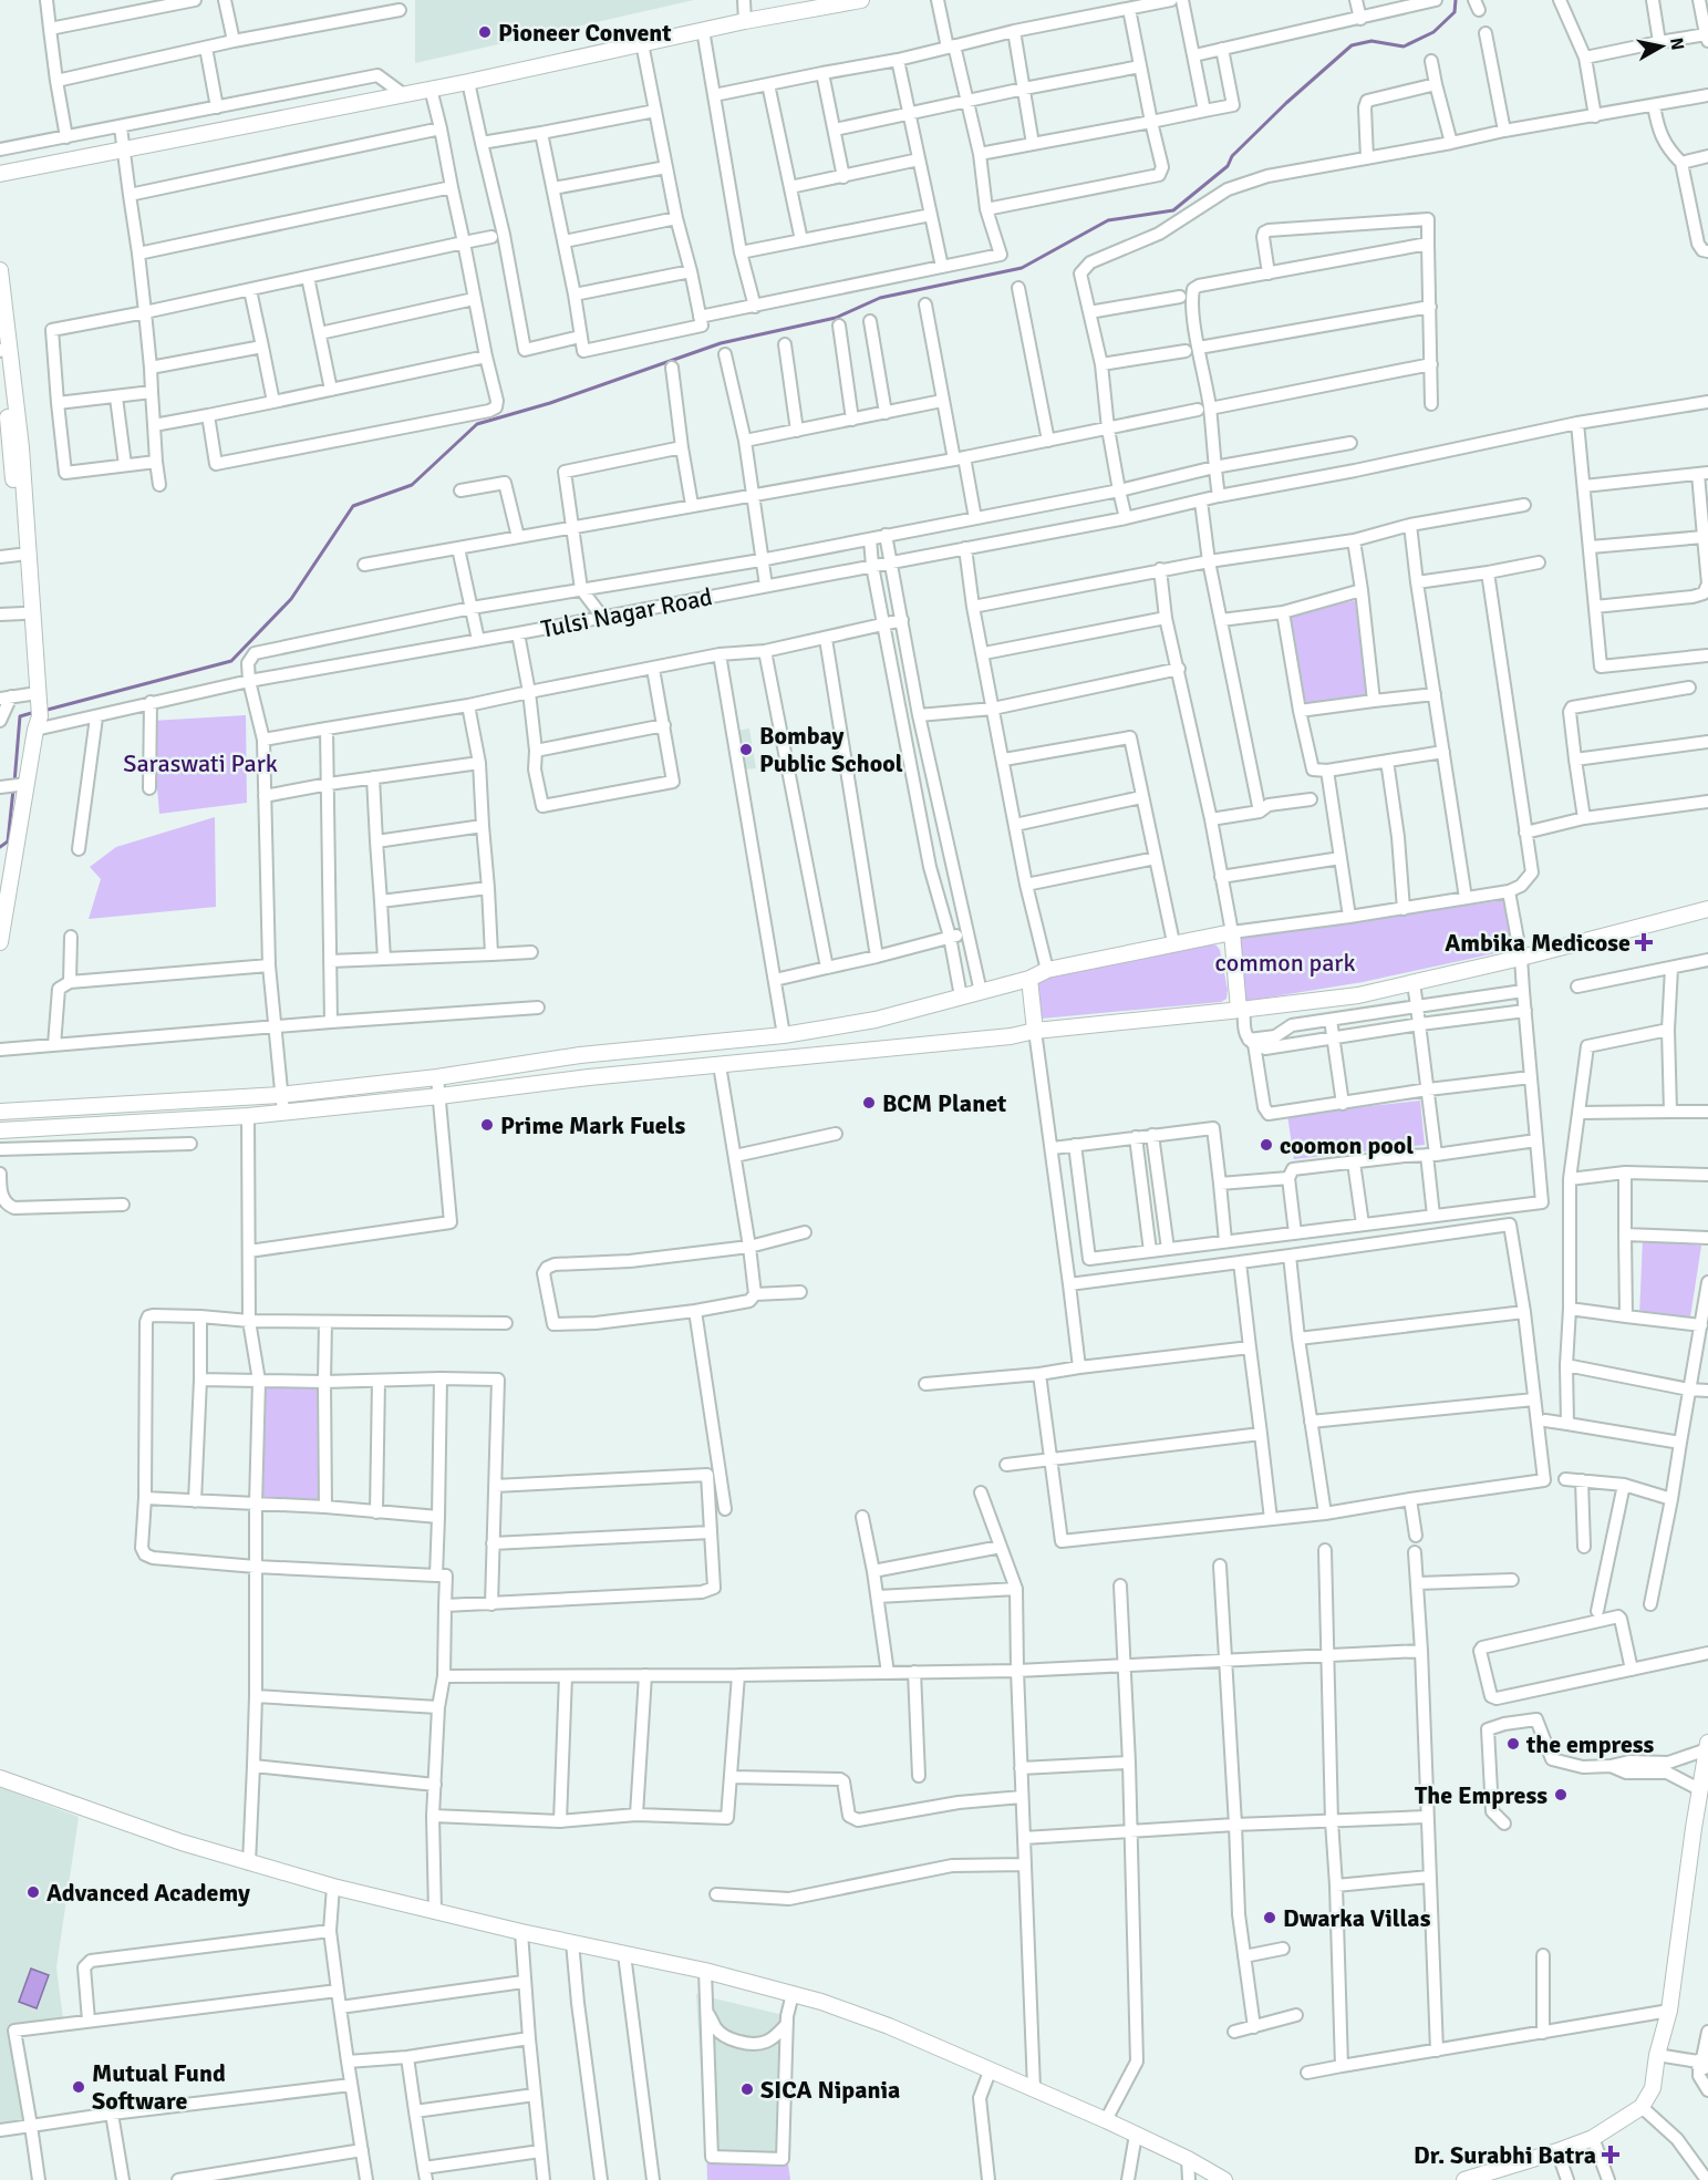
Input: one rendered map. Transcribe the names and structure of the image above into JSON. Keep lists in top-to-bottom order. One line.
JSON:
{"streets":{"street":["Tulsi Nagar Road"]},"parks":["Saraswati Park","common park"],"places":{"other":["Pioneer Convent","Bombay Public School","BCM Planet","Prime Mark Fuels","coomon pool","the empress","The Empress","Advanced Academy","Dwarka Villas","Mutual Fund Software","SICA Nipania"],"health":["Ambika Medicose","Dr. Surabhi Batra"]},"north":"right"}
